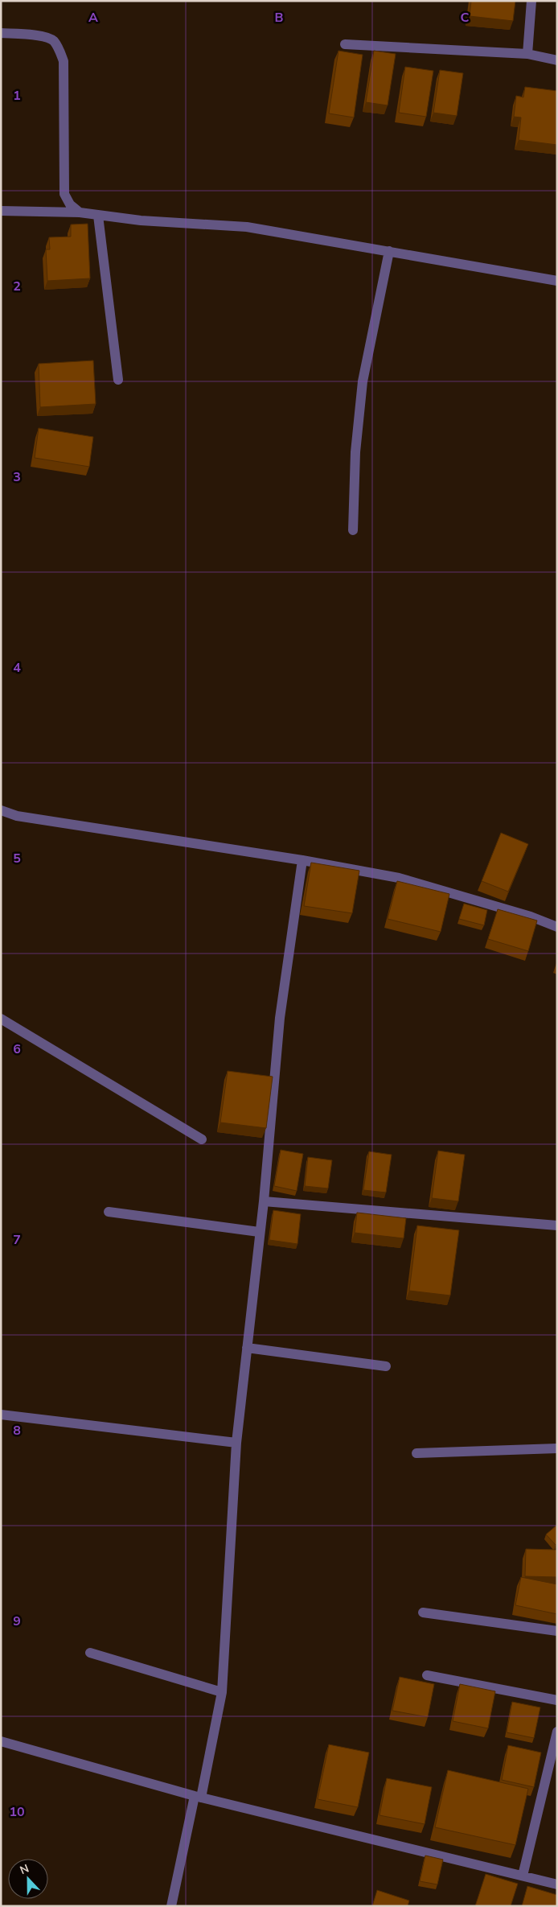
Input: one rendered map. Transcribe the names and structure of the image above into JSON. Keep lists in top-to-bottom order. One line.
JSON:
{"north":"top","grid":{"columns":["A","B","C"],"rows":["1","2","3","4","5","6","7","8","9","10"]}}
